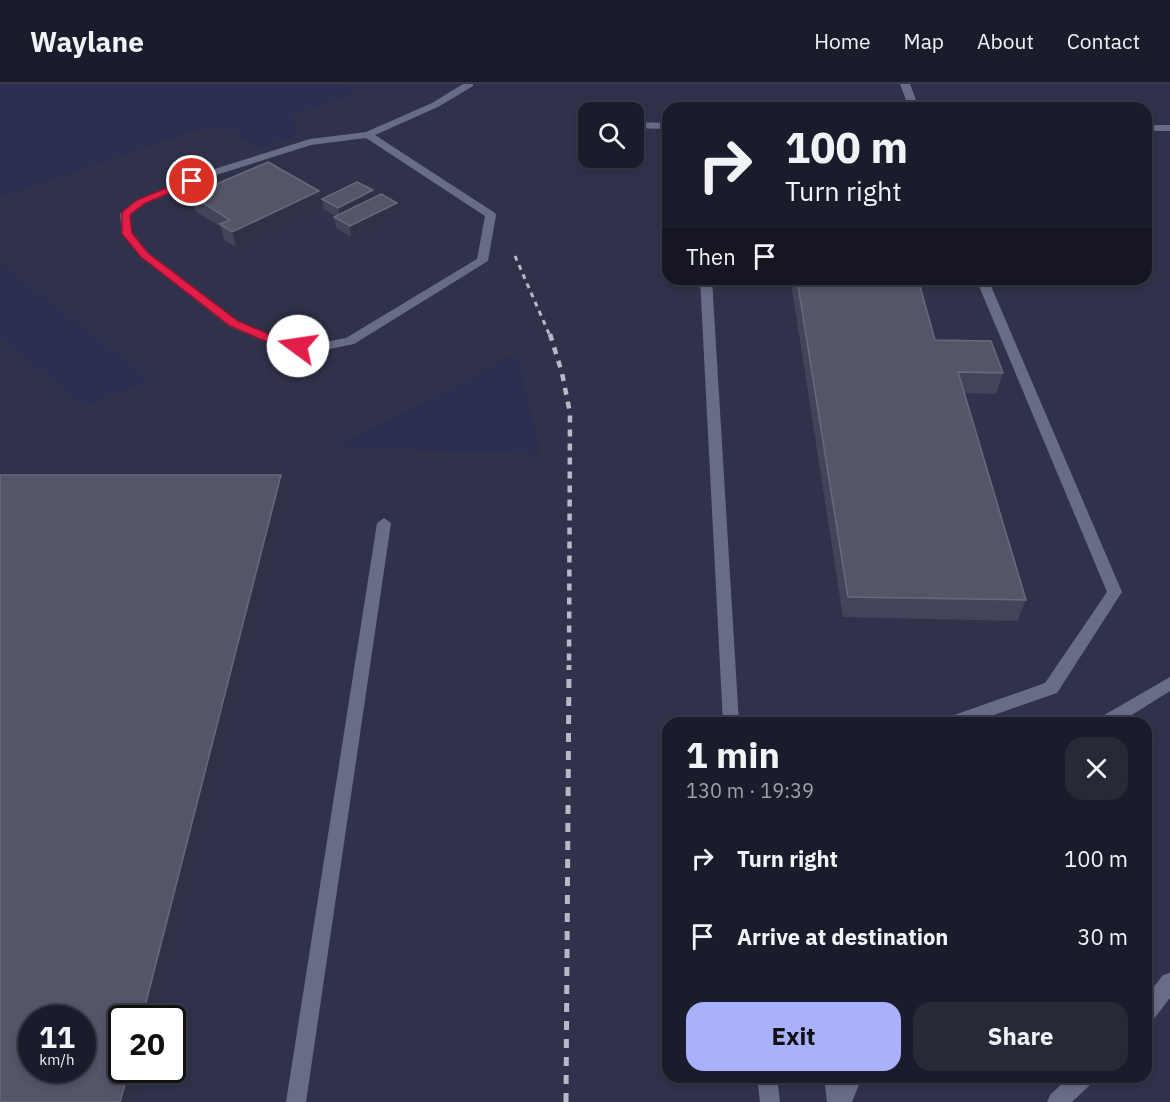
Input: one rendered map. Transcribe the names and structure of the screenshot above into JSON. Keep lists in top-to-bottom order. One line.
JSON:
{"page":{"header":"Waylane","nav":["Home","Map","About","Contact"],"turn":["100 m","Turn right"],"then":"Then","heading":["1 min","130 m · 19:39"],"list":[{"name":"Turn right","value":"100 m"},{"name":"Arrive at destination","value":"30 m"}],"buttons":["Exit","Share"],"speed":"11 km/h","limit":"20"}}
